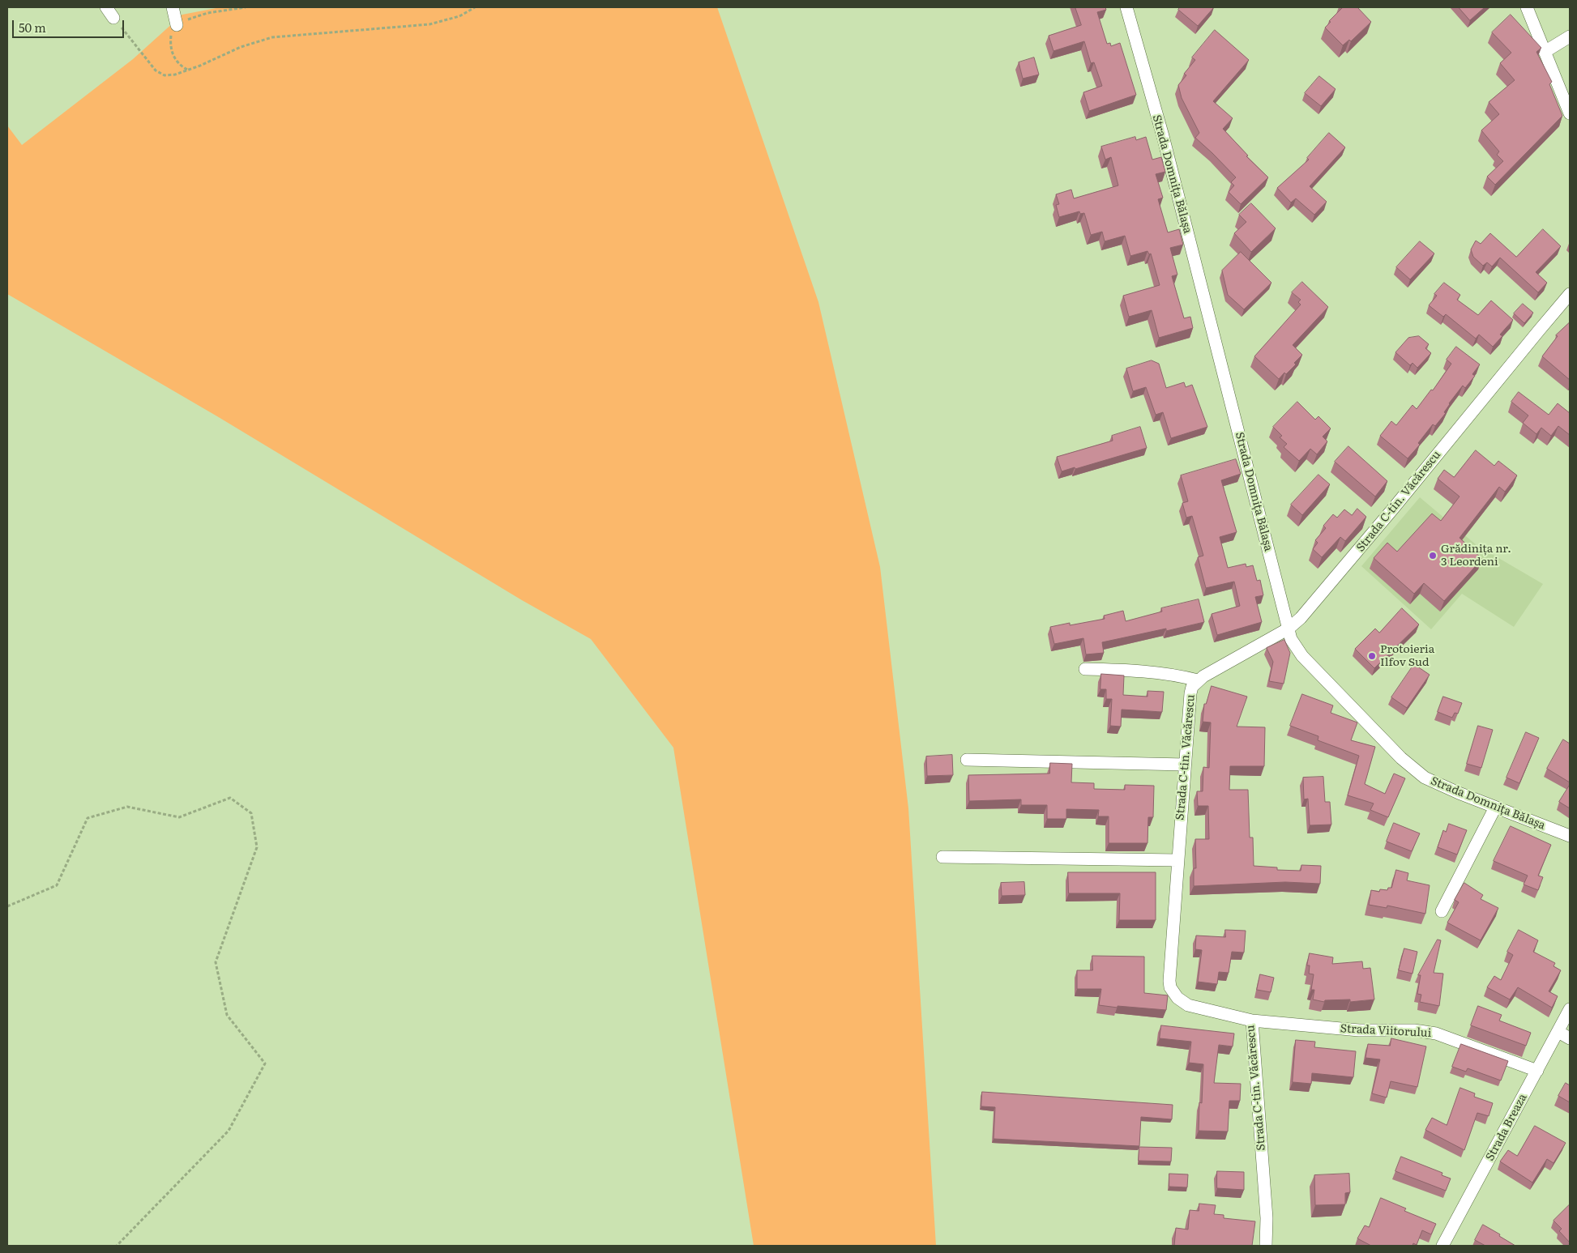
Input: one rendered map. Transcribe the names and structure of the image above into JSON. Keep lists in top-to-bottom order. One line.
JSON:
{"streets":{"street":["Strada Domnița Bălașa","Strada C-tin. Văcărescu","Strada Viitorului","Strada Breaza"]},"crossings":[["Strada Domnița Bălașa","Strada C-tin. Văcărescu"],["Strada C-tin. Văcărescu","Strada Viitorului"],["Strada Viitorului","Strada Breaza"]],"places":["Grădinița nr. 3 Leordeni","Protoieria Ilfov Sud"],"scale_bar":"50 m"}
